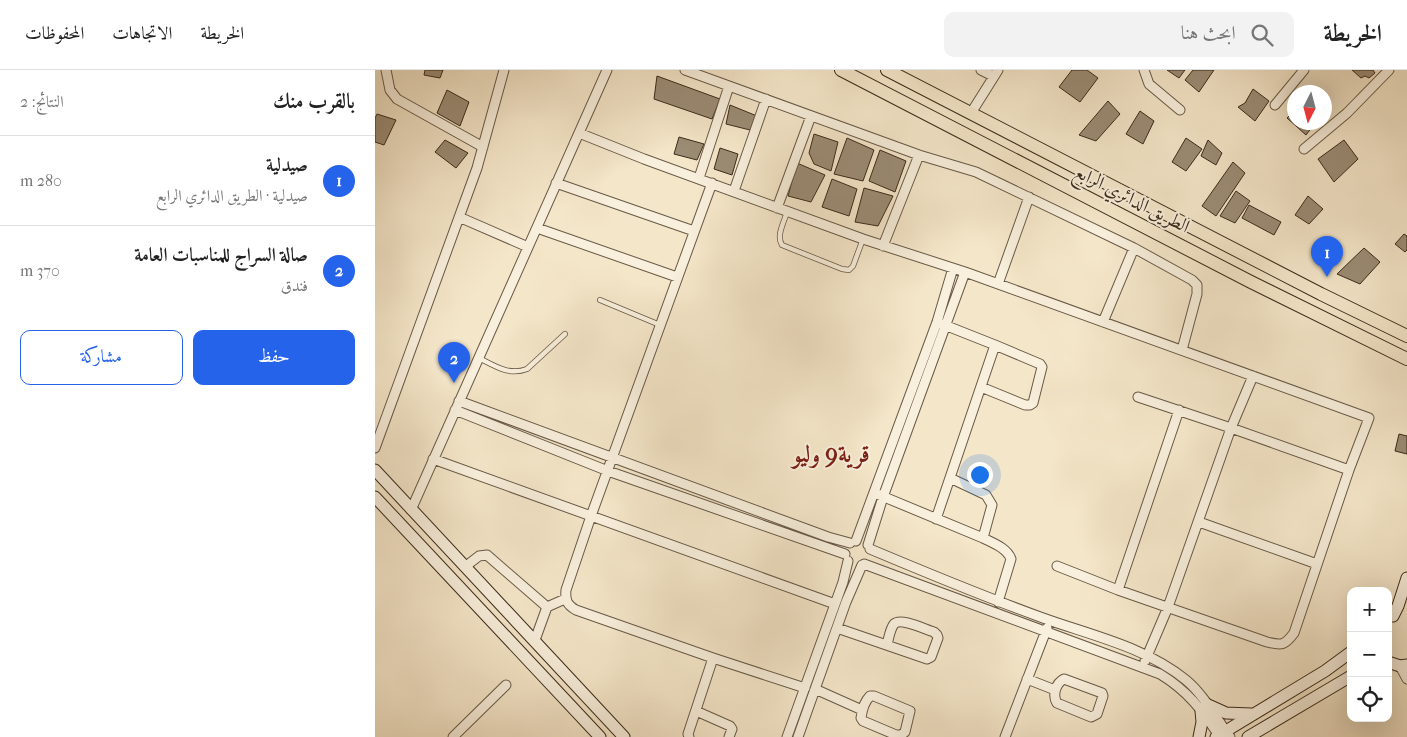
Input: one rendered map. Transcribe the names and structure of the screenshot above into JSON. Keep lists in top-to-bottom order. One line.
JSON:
{"streets":{"main road":["الطريق الدائري الرابع"]},"districts":["قرية9 وليو"],"north":"bottom","page":{"header":"الخريطة","search":"ابحث هنا","nav":["الخريطة","الاتجاهات","المحفوظات"],"heading":["بالقرب منك","النتائج: 2"],"list":[{"mark":"1","name":"صيدلية","note":"صيدلية · الطريق الدائري الرابع","value":"280 m"},{"mark":"2","name":"صالة السراج للمناسبات العامة","note":"فندق","value":"370 m"}],"pins":["1","2"],"buttons":["حفظ","مشاركة"],"map_buttons":["+","−"]}}
